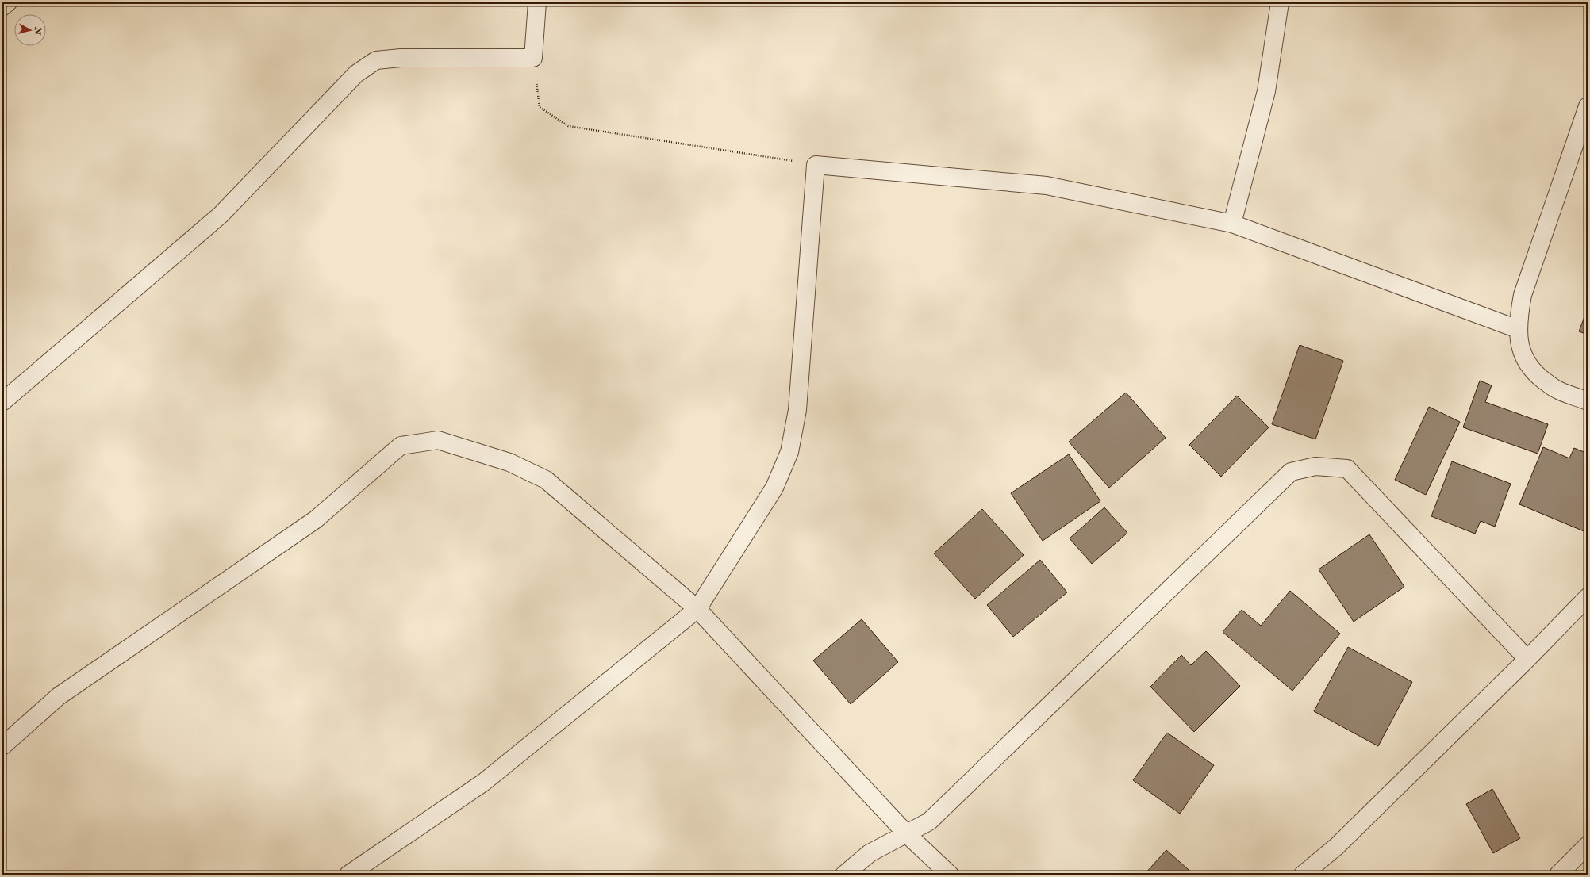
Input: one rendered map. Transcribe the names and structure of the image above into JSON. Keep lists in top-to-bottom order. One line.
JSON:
{"north":"right"}
